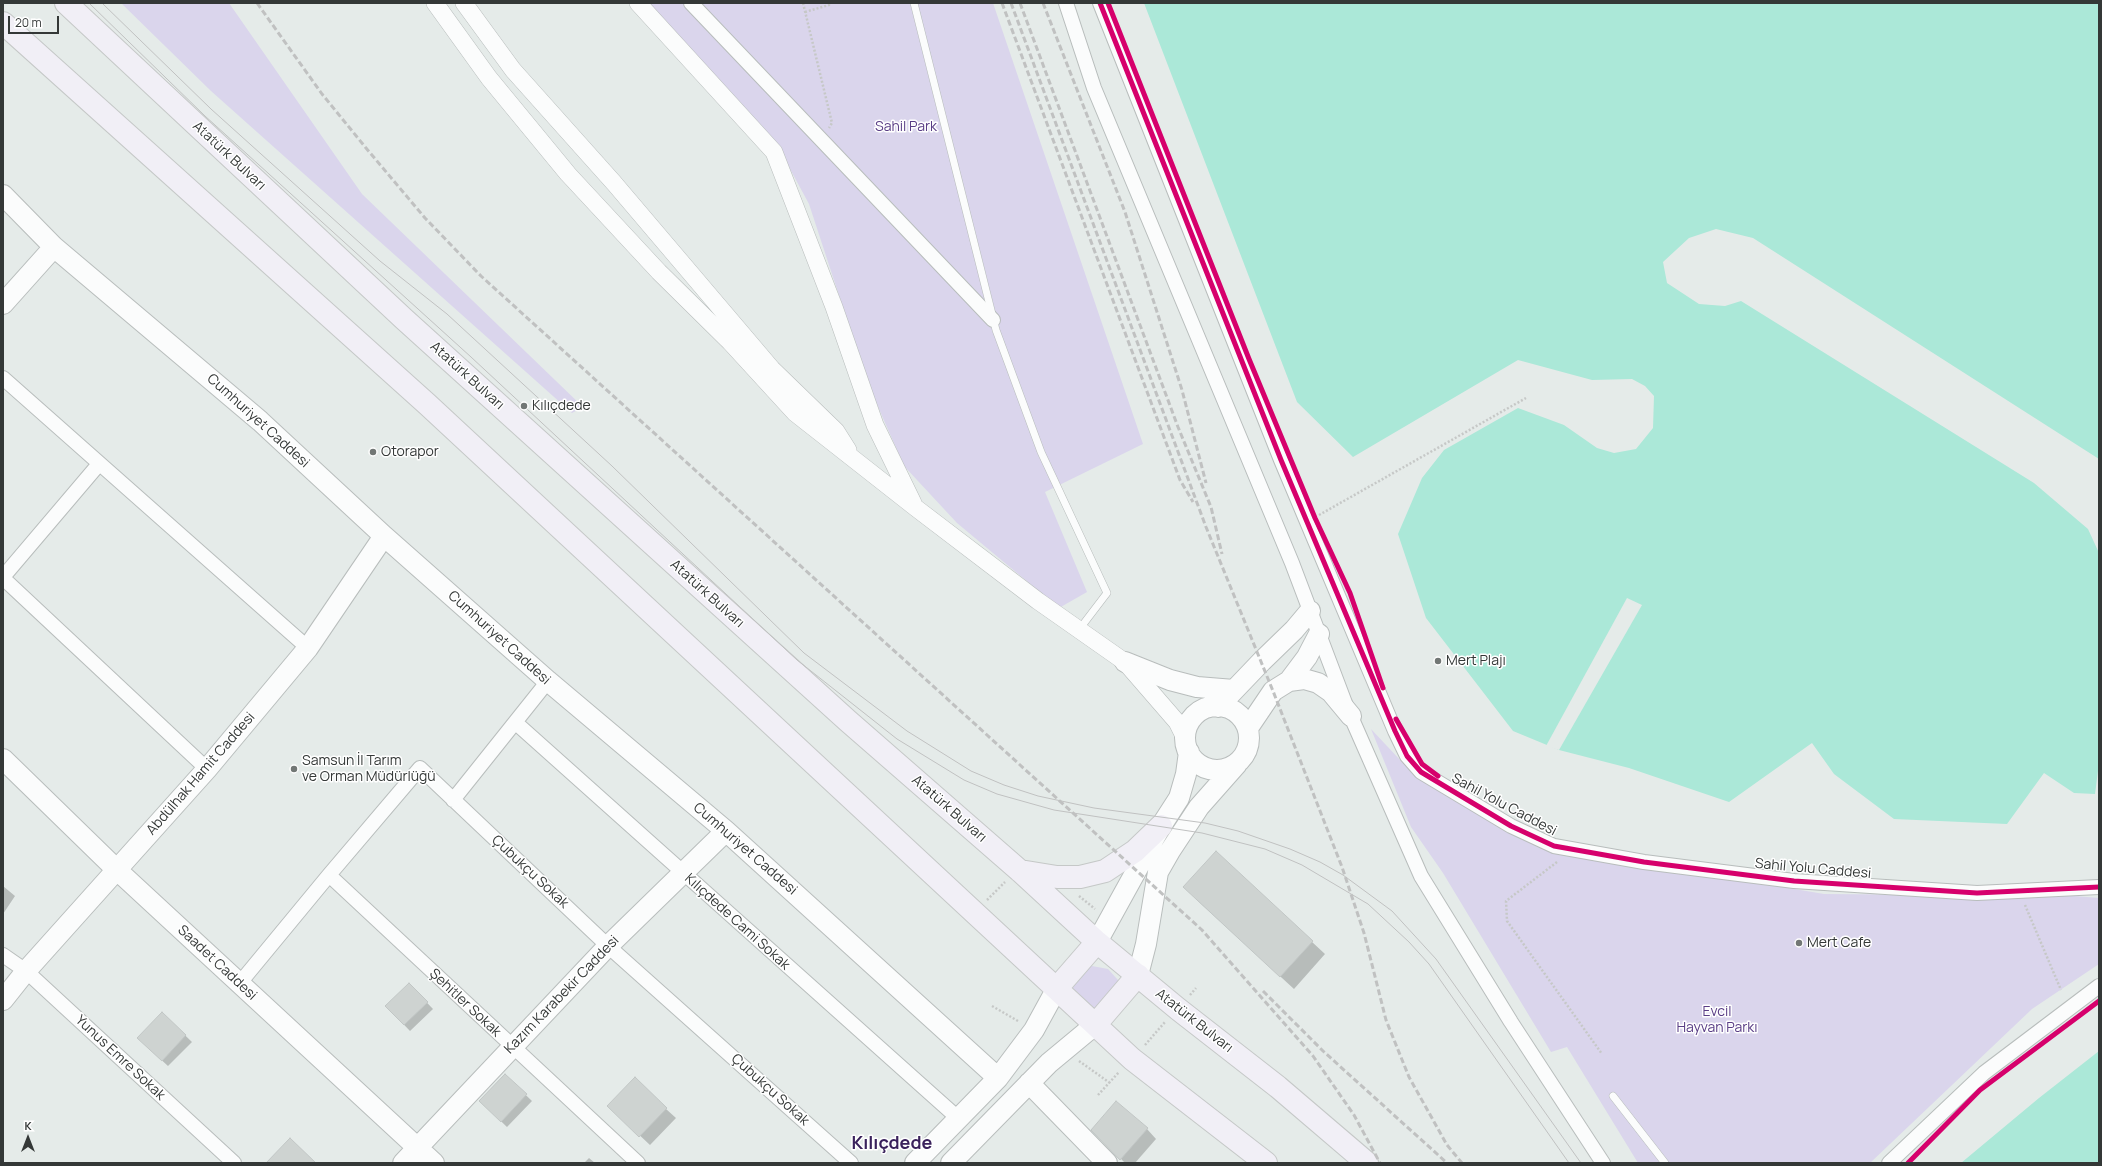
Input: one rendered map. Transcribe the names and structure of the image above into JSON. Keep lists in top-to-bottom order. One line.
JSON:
{"streets":{"main road":["Atatürk Bulvarı","Cumhuriyet Caddesi","Abdülhak Hamit Caddesi","Saadet Caddesi","Kazım Karabekir Caddesi"],"street":["Sahil Yolu Caddesi","Çubukçu Sokak","Kılıçdede Cami Sokak","Şehitler Sokak","Yunus Emre Sokak"]},"crossings":[["Cumhuriyet Caddesi","Abdülhak Hamit Caddesi"],["Cumhuriyet Caddesi","Kazım Karabekir Caddesi"],["Abdülhak Hamit Caddesi","Saadet Caddesi"],["Abdülhak Hamit Caddesi","Yunus Emre Sokak"],["Çubukçu Sokak","Saadet Caddesi"],["Çubukçu Sokak","Kazım Karabekir Caddesi"],["Çubukçu Sokak","Şehitler Sokak"],["Kılıçdede Cami Sokak","Kazım Karabekir Caddesi"],["Saadet Caddesi","Kazım Karabekir Caddesi"],["Kazım Karabekir Caddesi","Şehitler Sokak"]],"districts":["Kılıçdede"],"parks":["Sahil Park","Evcil Hayvan Parkı"],"places":["Kılıçdede","Otorapor","Mert Plajı","Samsun İl Tarım ve Orman Müdürlüğü","Mert Cafe"],"scale_bar":"20 m","north":"top"}
